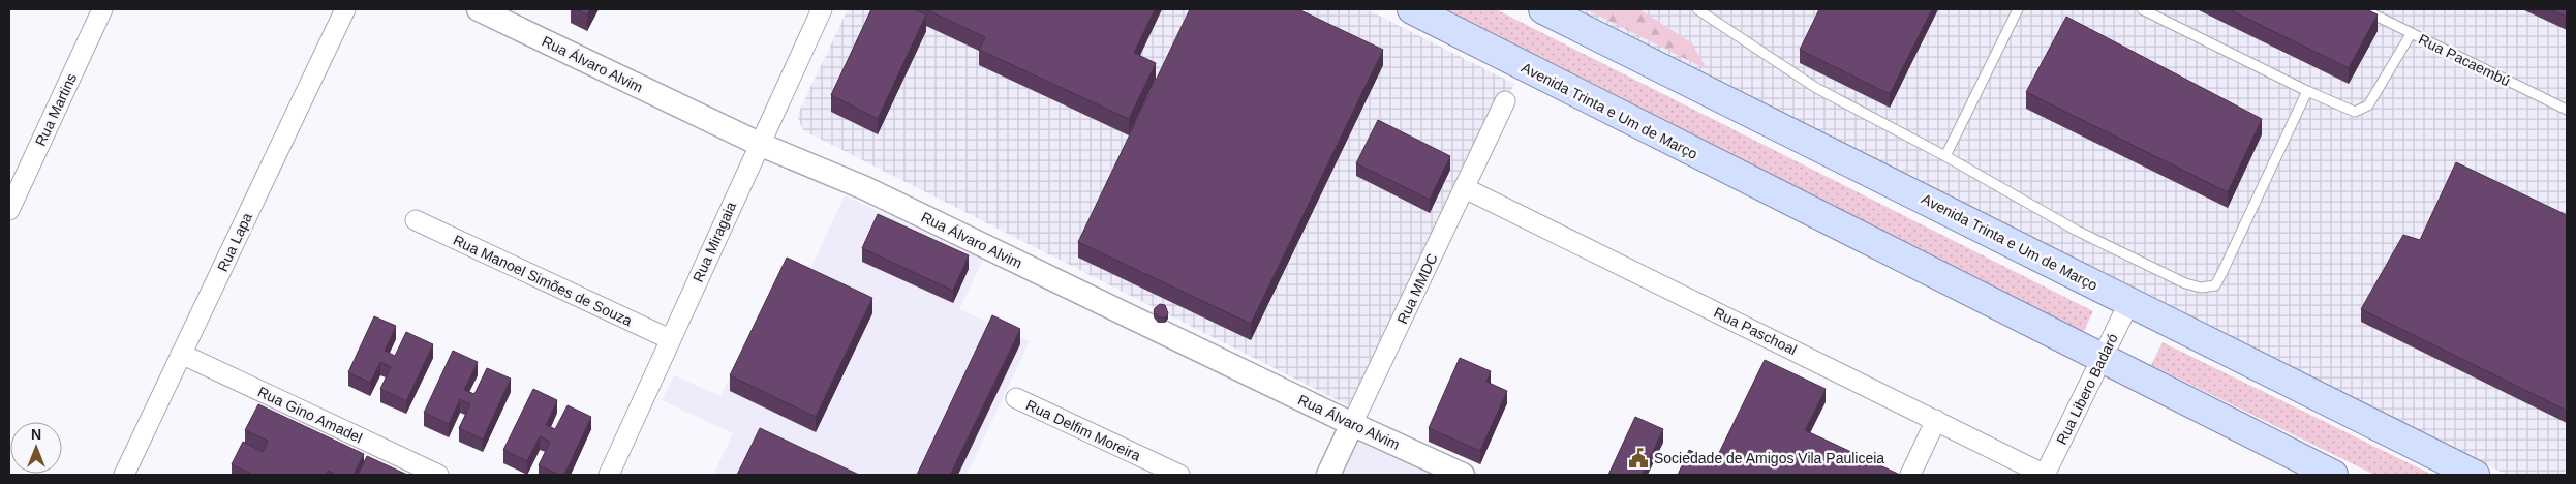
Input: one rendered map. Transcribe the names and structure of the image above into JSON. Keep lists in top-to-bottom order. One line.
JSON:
{"streets":{"main road":["Avenida Trinta e Um de Março"],"street":["Rua Álvaro Alvim","Rua Martins","Rua Lapa","Rua Miragaia","Rua Manoel Simões de Souza","Rua MMDC","Rua Paschoal","Rua Libero Badaró","Rua Gino Amadel","Rua Delfim Moreira"],"lane":["Rua Pacaembú"]},"crossings":[["Rua Álvaro Alvim","Rua Miragaia"],["Rua Álvaro Alvim","Rua MMDC"],["Avenida Trinta e Um de Março","Rua Libero Badaró"],["Rua Lapa","Rua Gino Amadel"],["Rua Miragaia","Rua Manoel Simões de Souza"],["Rua MMDC","Rua Paschoal"],["Rua Paschoal","Rua Libero Badaró"]],"places":{"public building":["Sociedade de Amigos Vila Pauliceia"]},"north":"top"}
